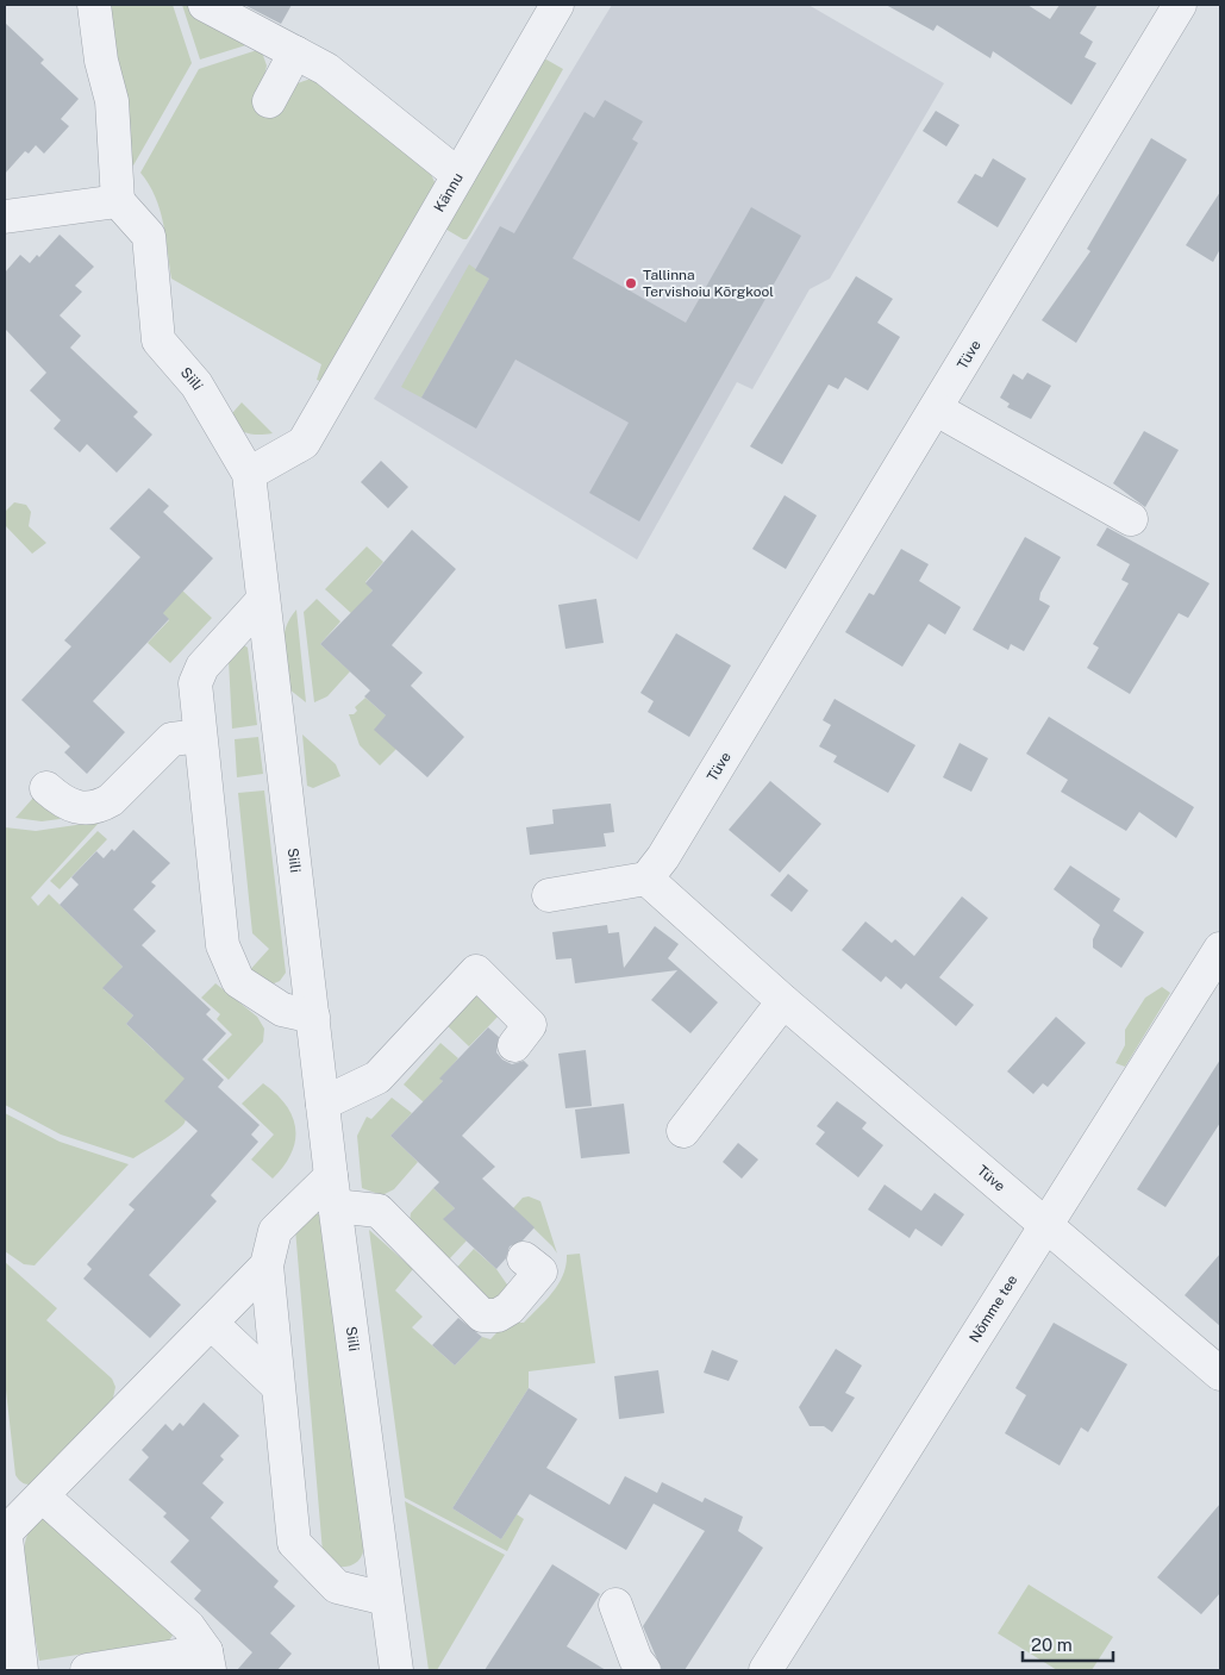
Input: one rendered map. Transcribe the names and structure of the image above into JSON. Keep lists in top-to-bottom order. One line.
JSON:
{"streets":{"street":["Kännu","Tüve","Siili","Nõmme tee"]},"crossings":[["Kännu","Siili"],["Tüve","Nõmme tee"]],"places":["Tallinna Tervishoiu Kõrgkool"],"scale_bar":"20 m"}
